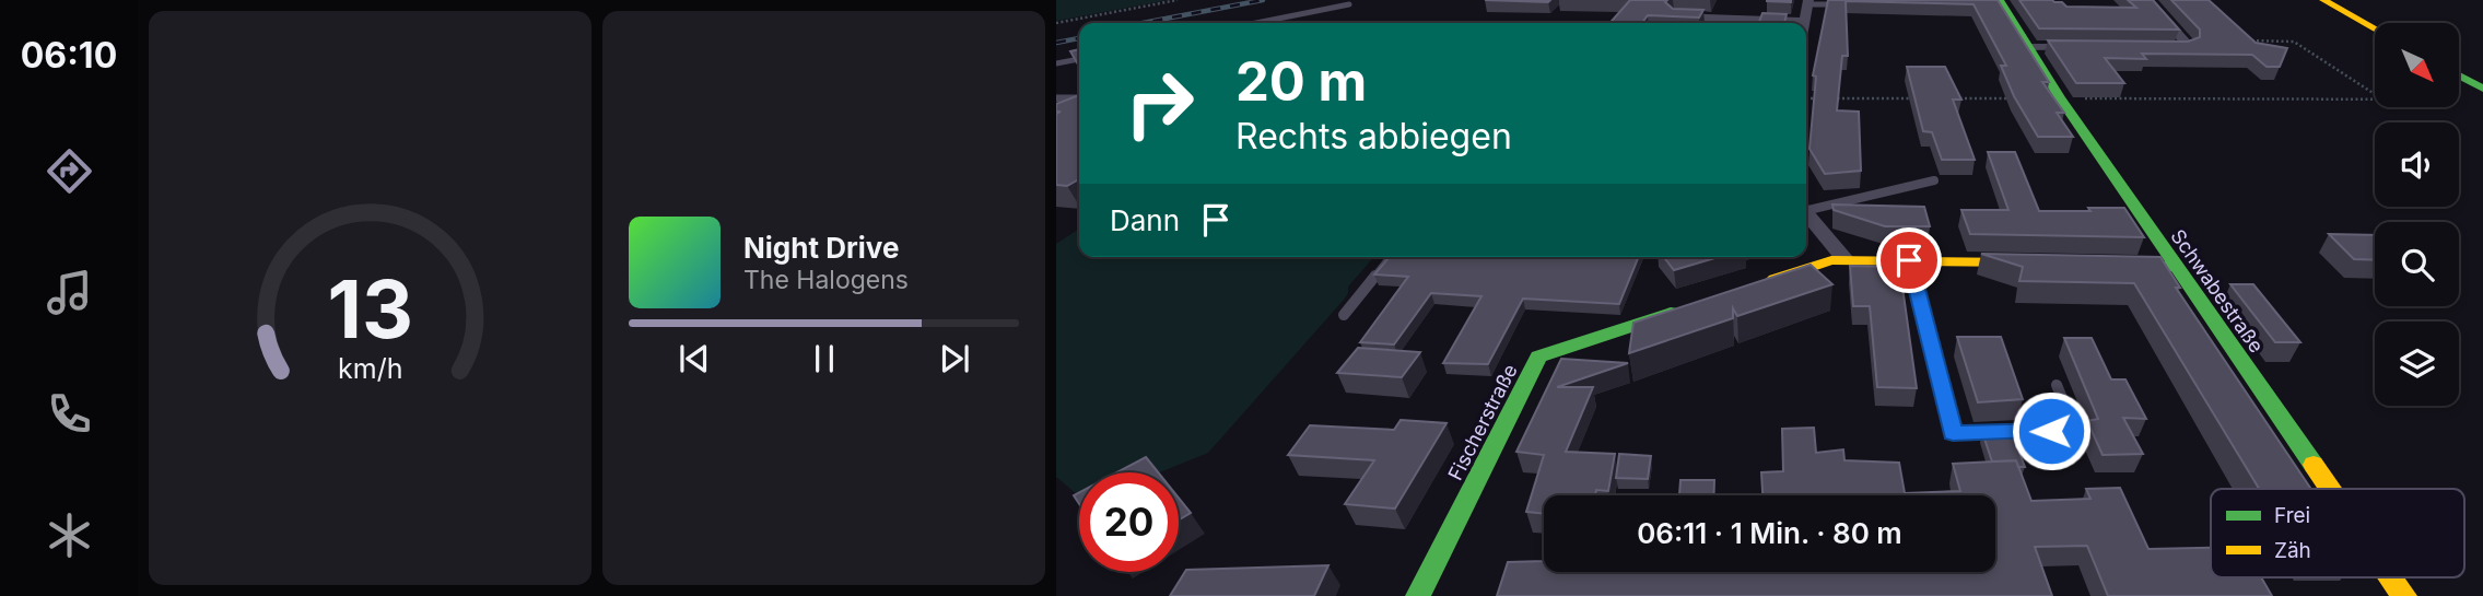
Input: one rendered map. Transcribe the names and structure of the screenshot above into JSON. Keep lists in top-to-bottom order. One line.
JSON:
{"streets":{"street":["Schwabestraße","Fischerstraße"]},"legend":["Frei","Zäh"],"north":"bottom right","page":{"tabs":"06:10","turn":["20 m","Rechts abbiegen"],"then":"Dann","song":["Night Drive","The Halogens"],"limit":"20","trip":"06:11 · 1 Min. · 80 m","gauge":["13","km/h"]}}
